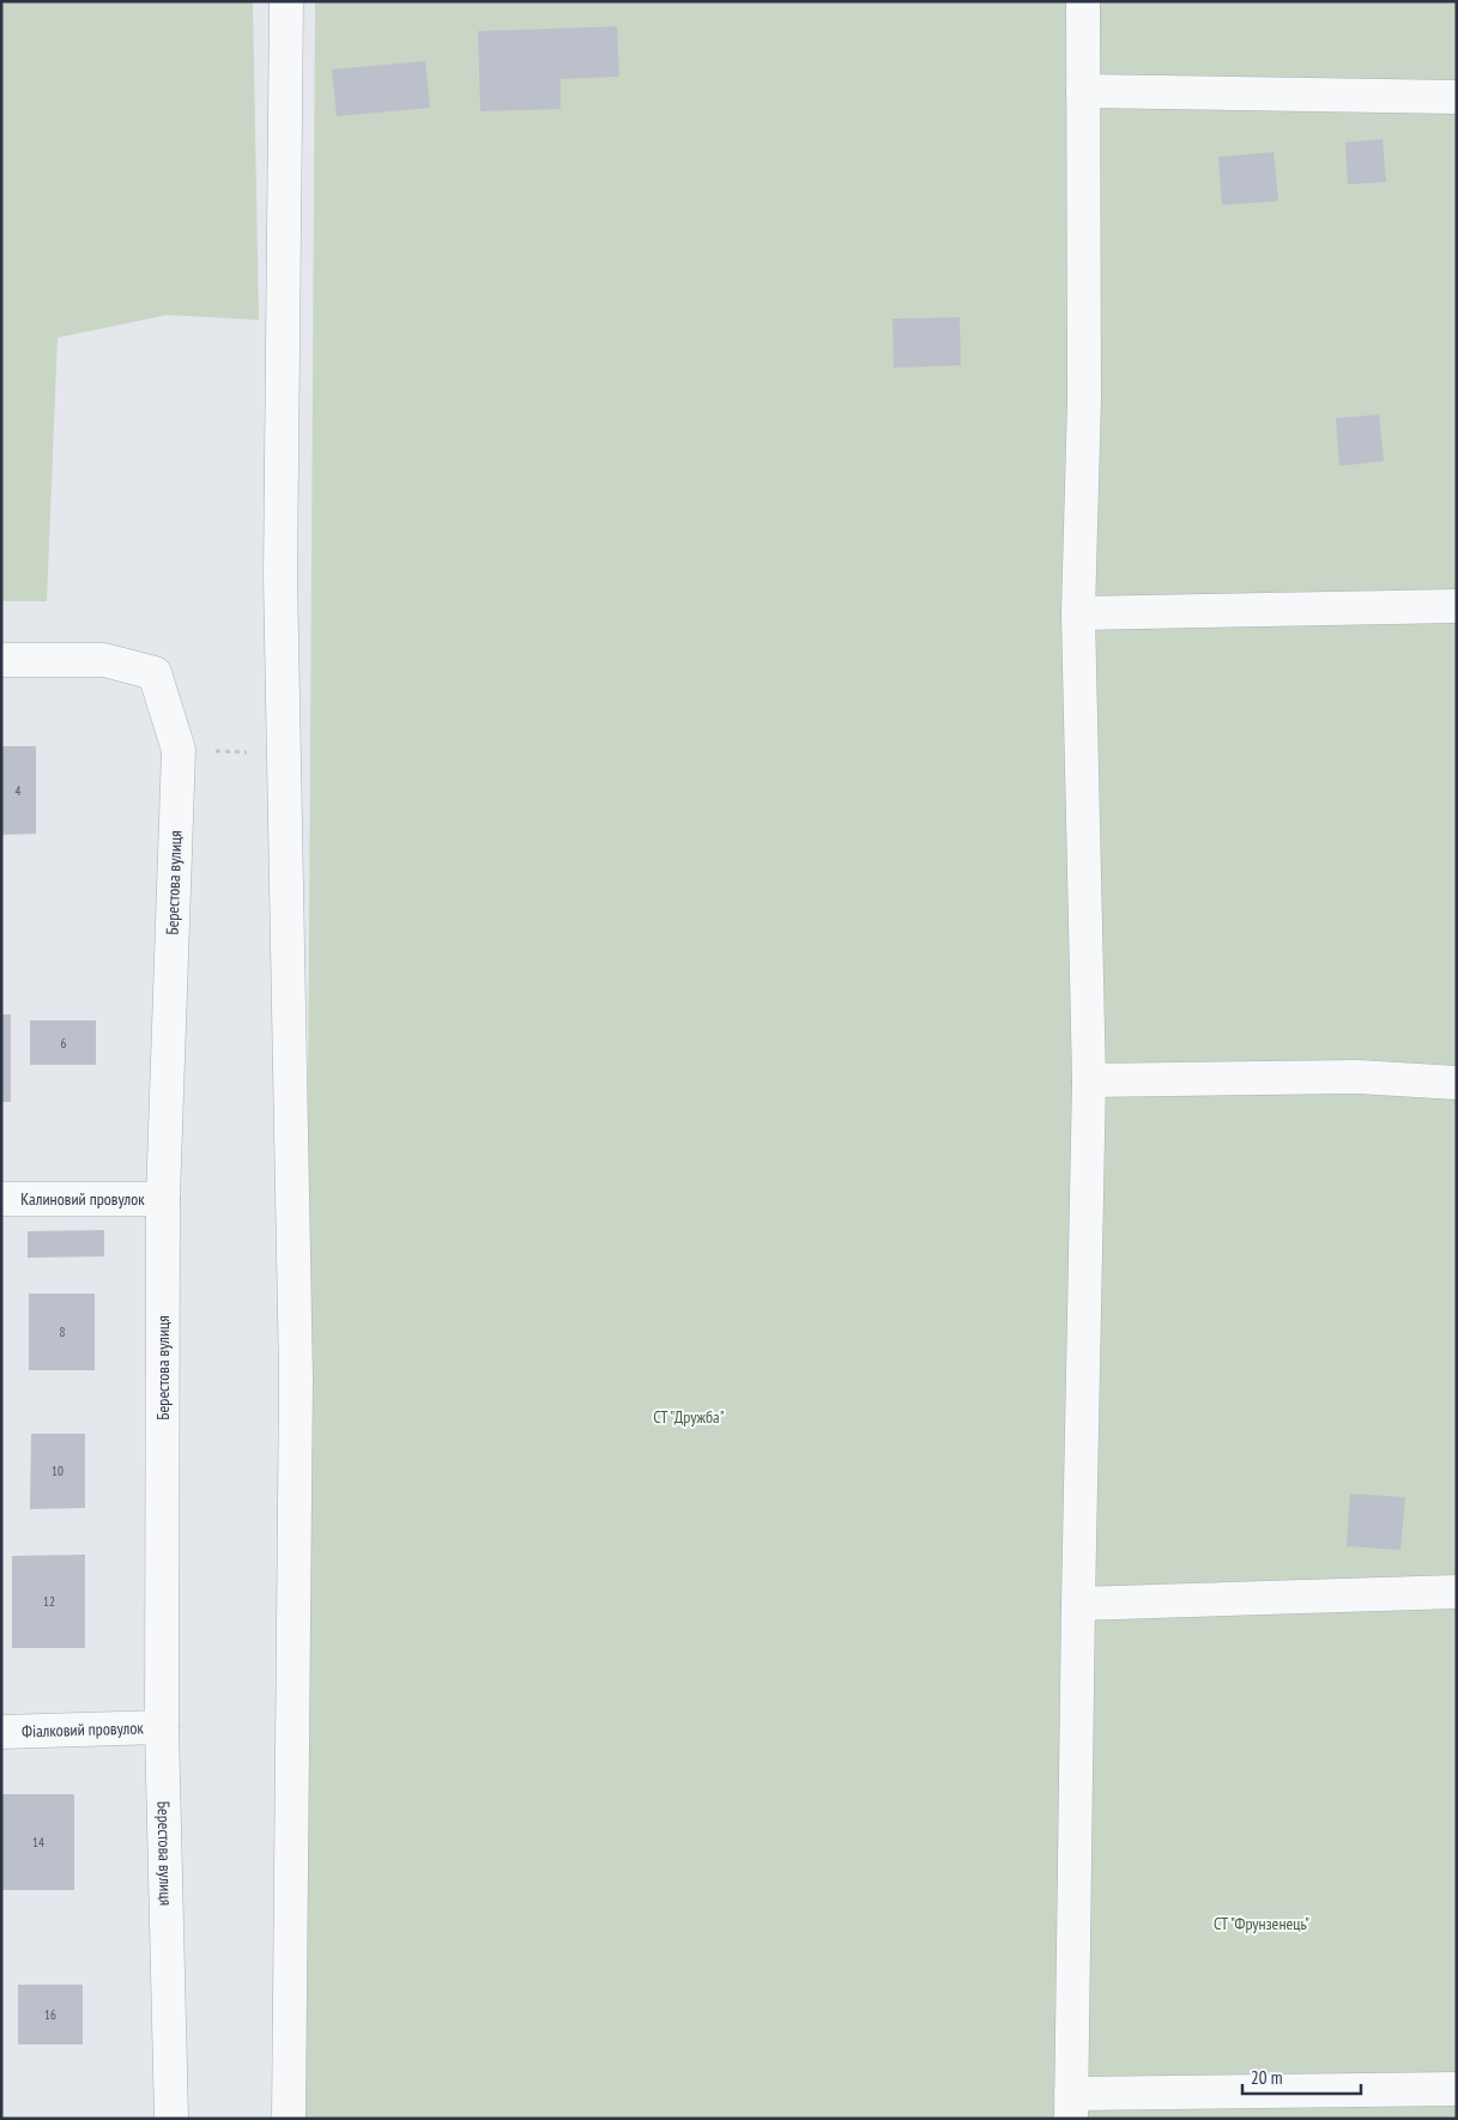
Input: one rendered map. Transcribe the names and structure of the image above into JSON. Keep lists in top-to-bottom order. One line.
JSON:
{"streets":{"street":["Берестова вулиця","Калиновий провулок","Фіалковий провулок"]},"crossings":[["Берестова вулиця","Калиновий провулок"],["Берестова вулиця","Фіалковий провулок"]],"parks":["СТ \"Дружба\"","СТ \"Фрунзенець\""],"house_numbers":["4","6","8","10","12","14","16"],"scale_bar":"20 m"}
